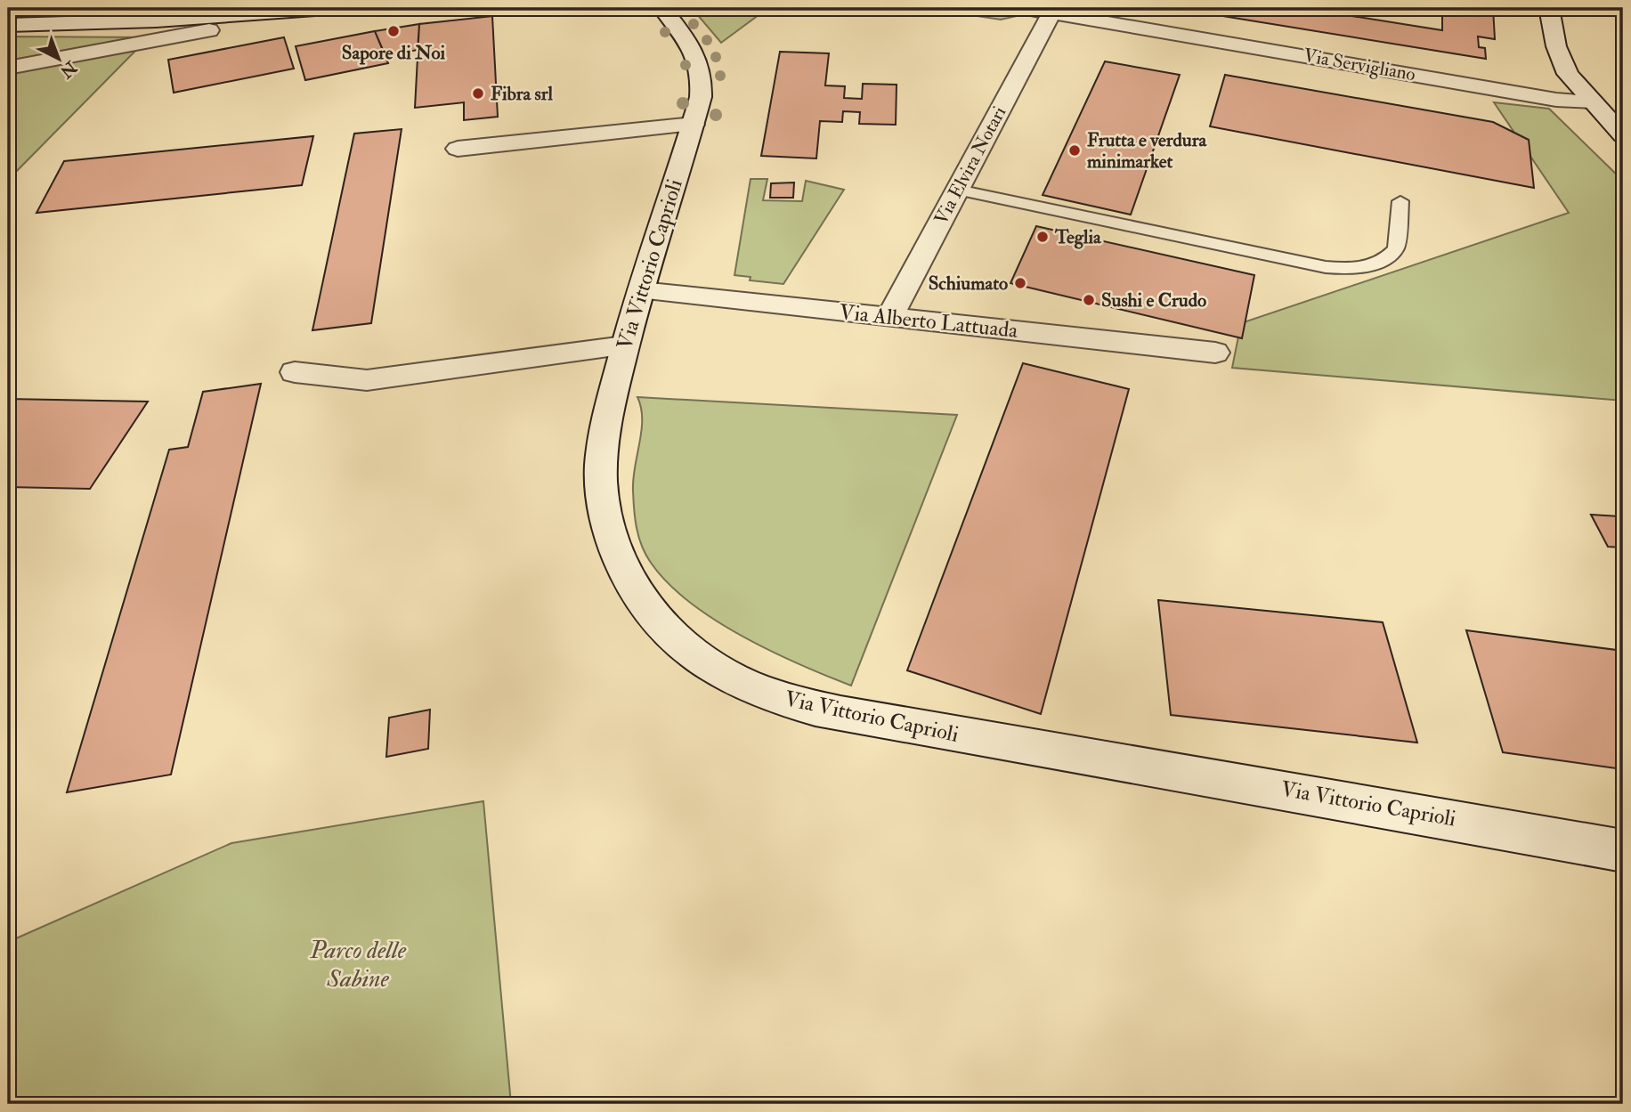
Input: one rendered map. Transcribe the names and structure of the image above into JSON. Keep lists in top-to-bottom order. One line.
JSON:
{"streets":{"street":["Via Servigliano","Via Elvira Notari","Via Vittorio Caprioli","Via Alberto Lattuada"]},"crossings":[["Via Servigliano","Via Elvira Notari"],["Via Elvira Notari","Via Alberto Lattuada"],["Via Vittorio Caprioli","Via Alberto Lattuada"]],"parks":["Parco delle Sabine"],"places":["Sapore di Noi","Fibra srl","Frutta e verdura minimarket","Teglia","Schiumato","Sushi e Crudo"],"north":"bottom right"}
